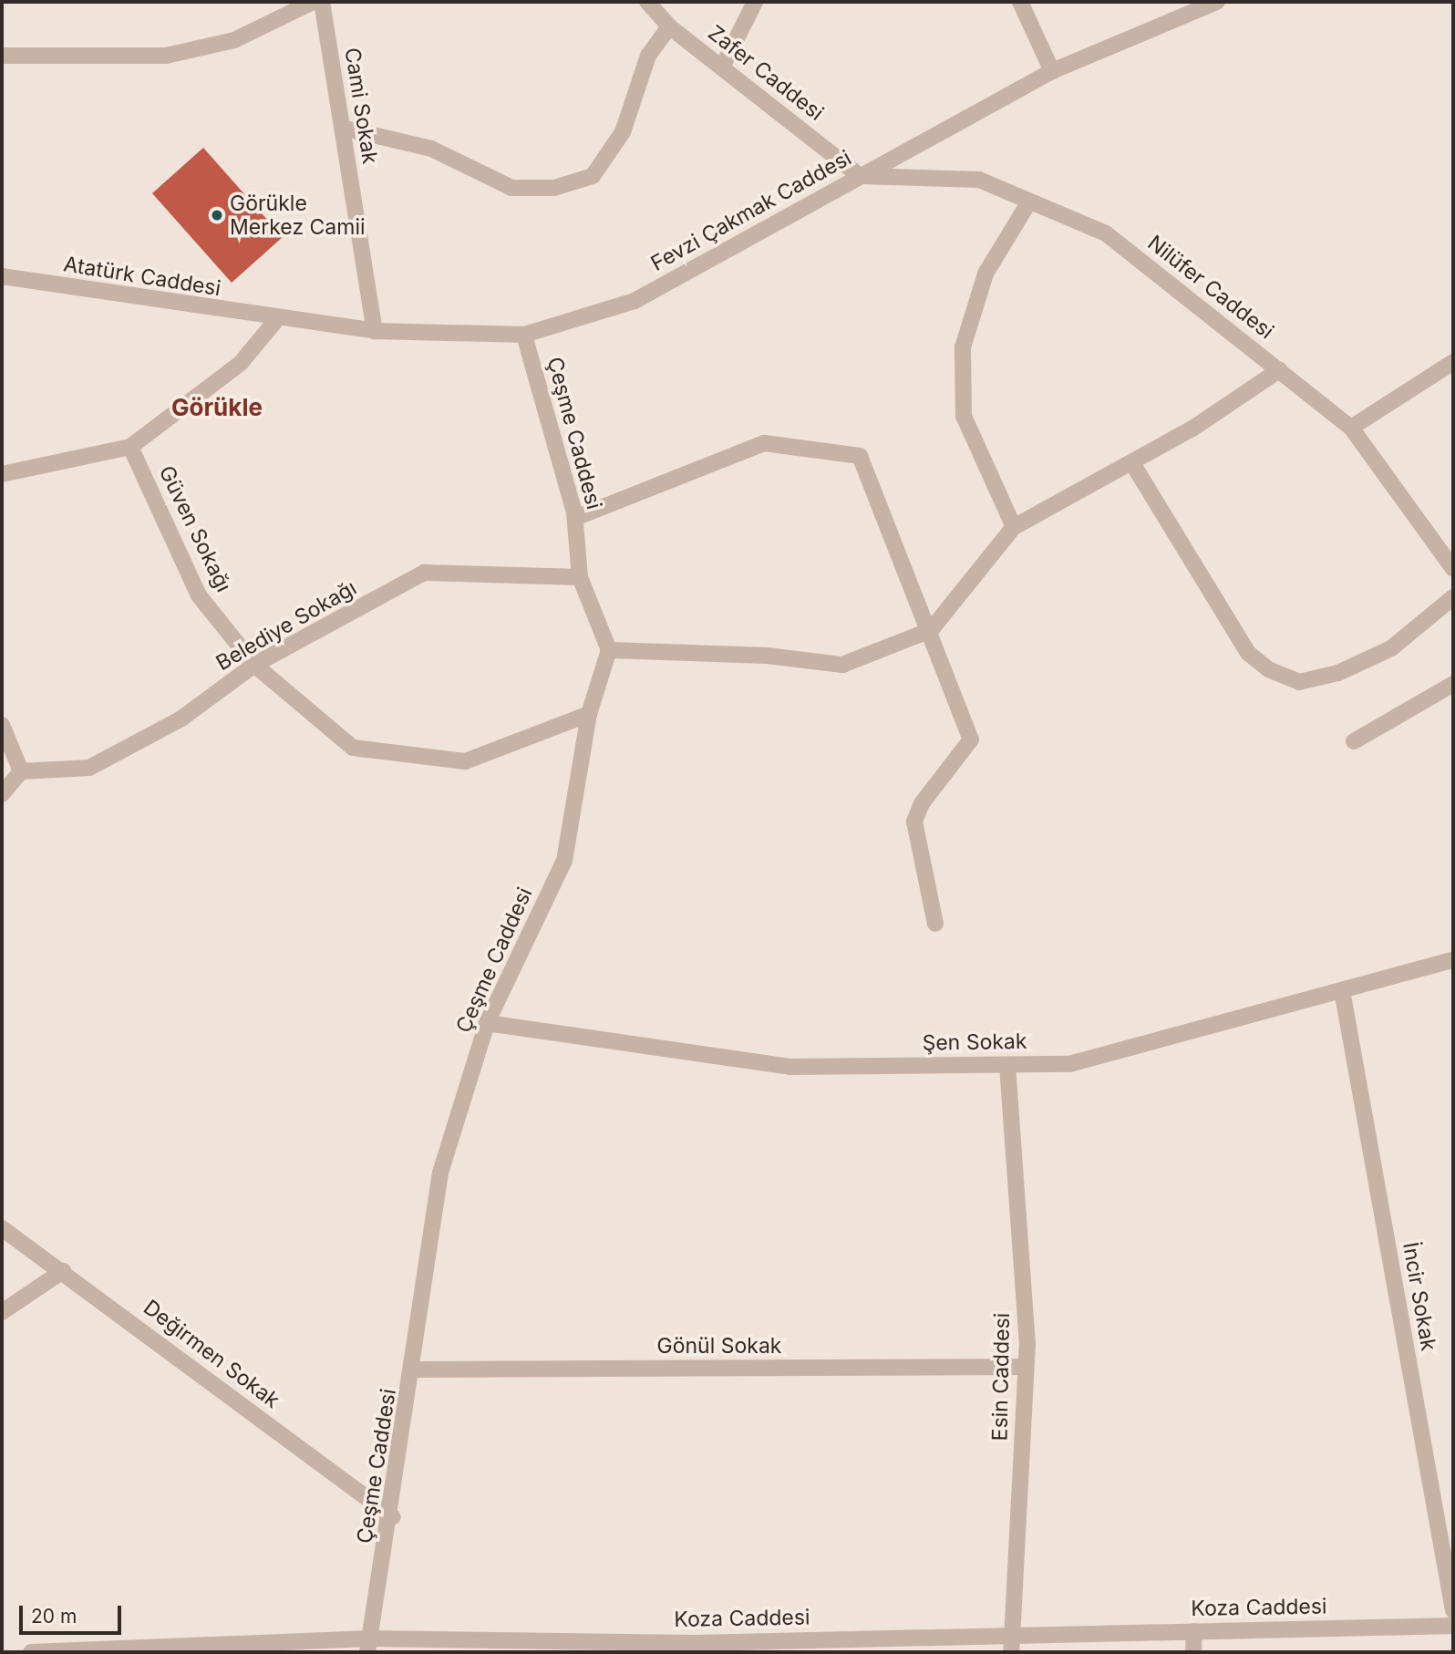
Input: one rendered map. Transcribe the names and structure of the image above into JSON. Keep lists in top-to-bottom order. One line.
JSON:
{"streets":{"street":["Zafer Caddesi","Cami Sokak","Fevzi Çakmak Caddesi","Atatürk Caddesi","Nilüfer Caddesi","Çeşme Caddesi","Güven Sokağı","Belediye Sokağı","Şen Sokak","İncir Sokak","Gönül Sokak","Değirmen Sokak","Esin Caddesi","Koza Caddesi"]},"crossings":[["Zafer Caddesi","Fevzi Çakmak Caddesi"],["Zafer Caddesi","Nilüfer Caddesi"],["Cami Sokak","Fevzi Çakmak Caddesi"],["Fevzi Çakmak Caddesi","Atatürk Caddesi"],["Fevzi Çakmak Caddesi","Nilüfer Caddesi"],["Fevzi Çakmak Caddesi","Çeşme Caddesi"],["Çeşme Caddesi","Güven Sokağı"],["Çeşme Caddesi","Belediye Sokağı"],["Çeşme Caddesi","Şen Sokak"],["Çeşme Caddesi","Gönül Sokak"],["Çeşme Caddesi","Değirmen Sokak"],["Çeşme Caddesi","Koza Caddesi"],["Güven Sokağı","Belediye Sokağı"],["Şen Sokak","İncir Sokak"],["Şen Sokak","Esin Caddesi"],["Gönül Sokak","Esin Caddesi"],["Esin Caddesi","Koza Caddesi"]],"districts":["Görükle"],"places":["Görükle Merkez Camii"],"scale_bar":"20 m"}
